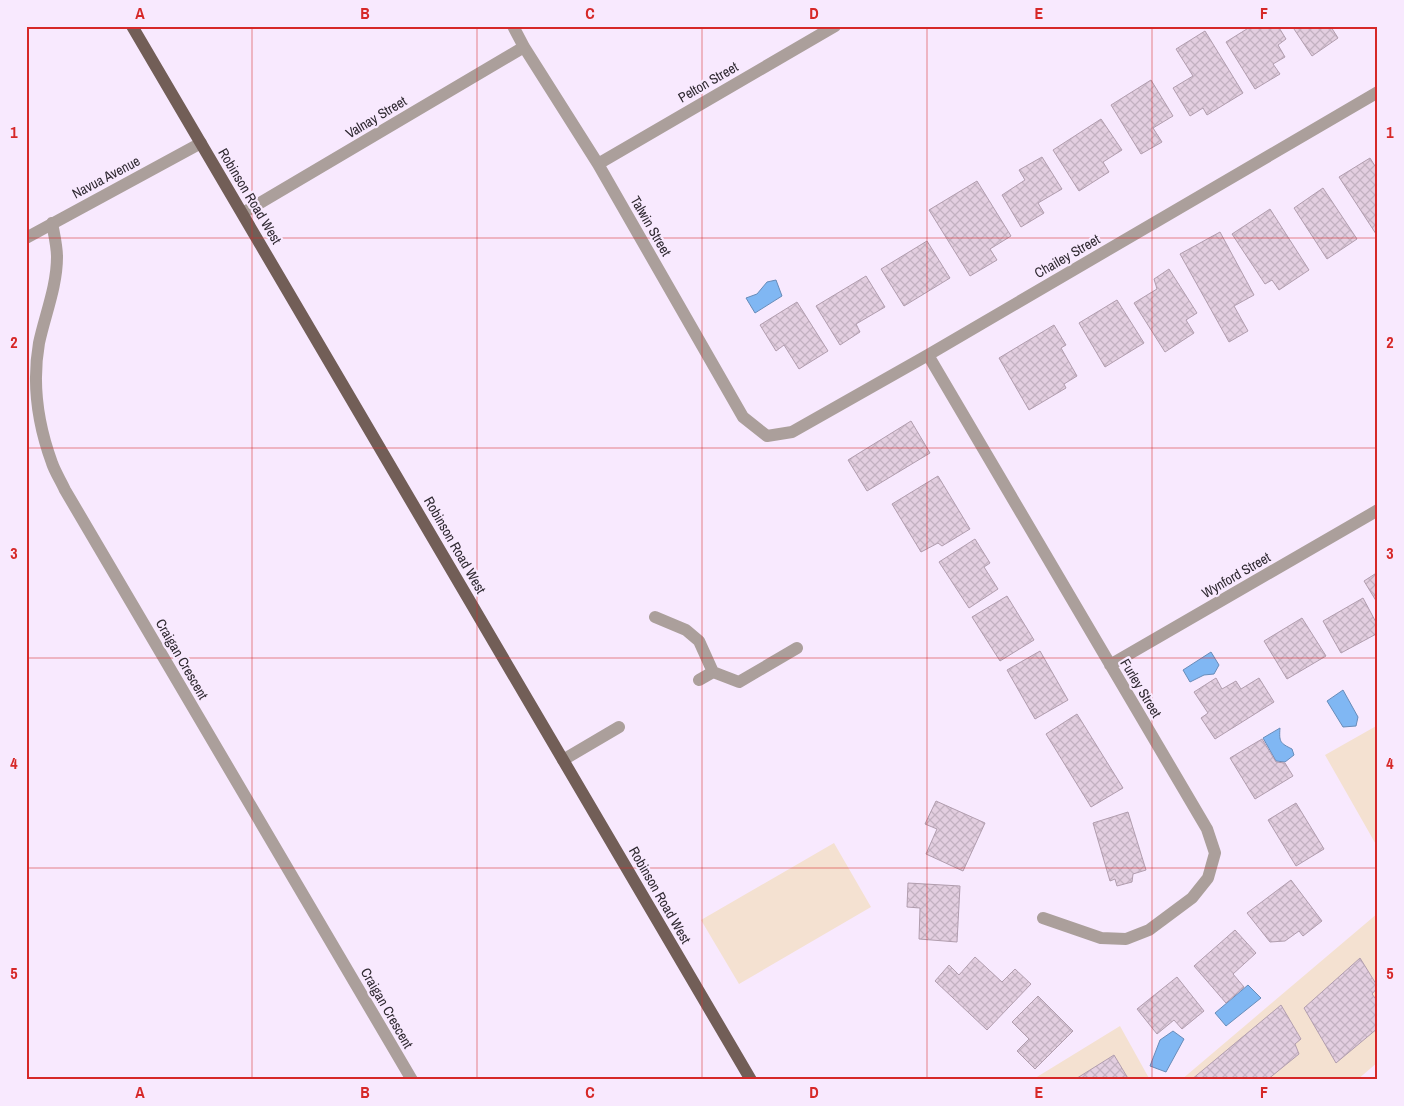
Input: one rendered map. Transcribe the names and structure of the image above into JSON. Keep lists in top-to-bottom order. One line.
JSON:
{"streets":{"main road":["Robinson Road West"],"street":["Pelton Street","Valnay Street","Navua Avenue","Talwin Street","Chailey Street","Wynford Street","Craigan Crescent","Furley Street"]},"crossings":[["Pelton Street","Talwin Street"],["Valnay Street","Robinson Road West"],["Valnay Street","Talwin Street"],["Navua Avenue","Robinson Road West"],["Navua Avenue","Craigan Crescent"],["Talwin Street","Chailey Street"],["Chailey Street","Furley Street"],["Wynford Street","Furley Street"]],"grid":{"columns":["A","B","C","D","E","F"],"rows":["1","2","3","4","5"]}}
